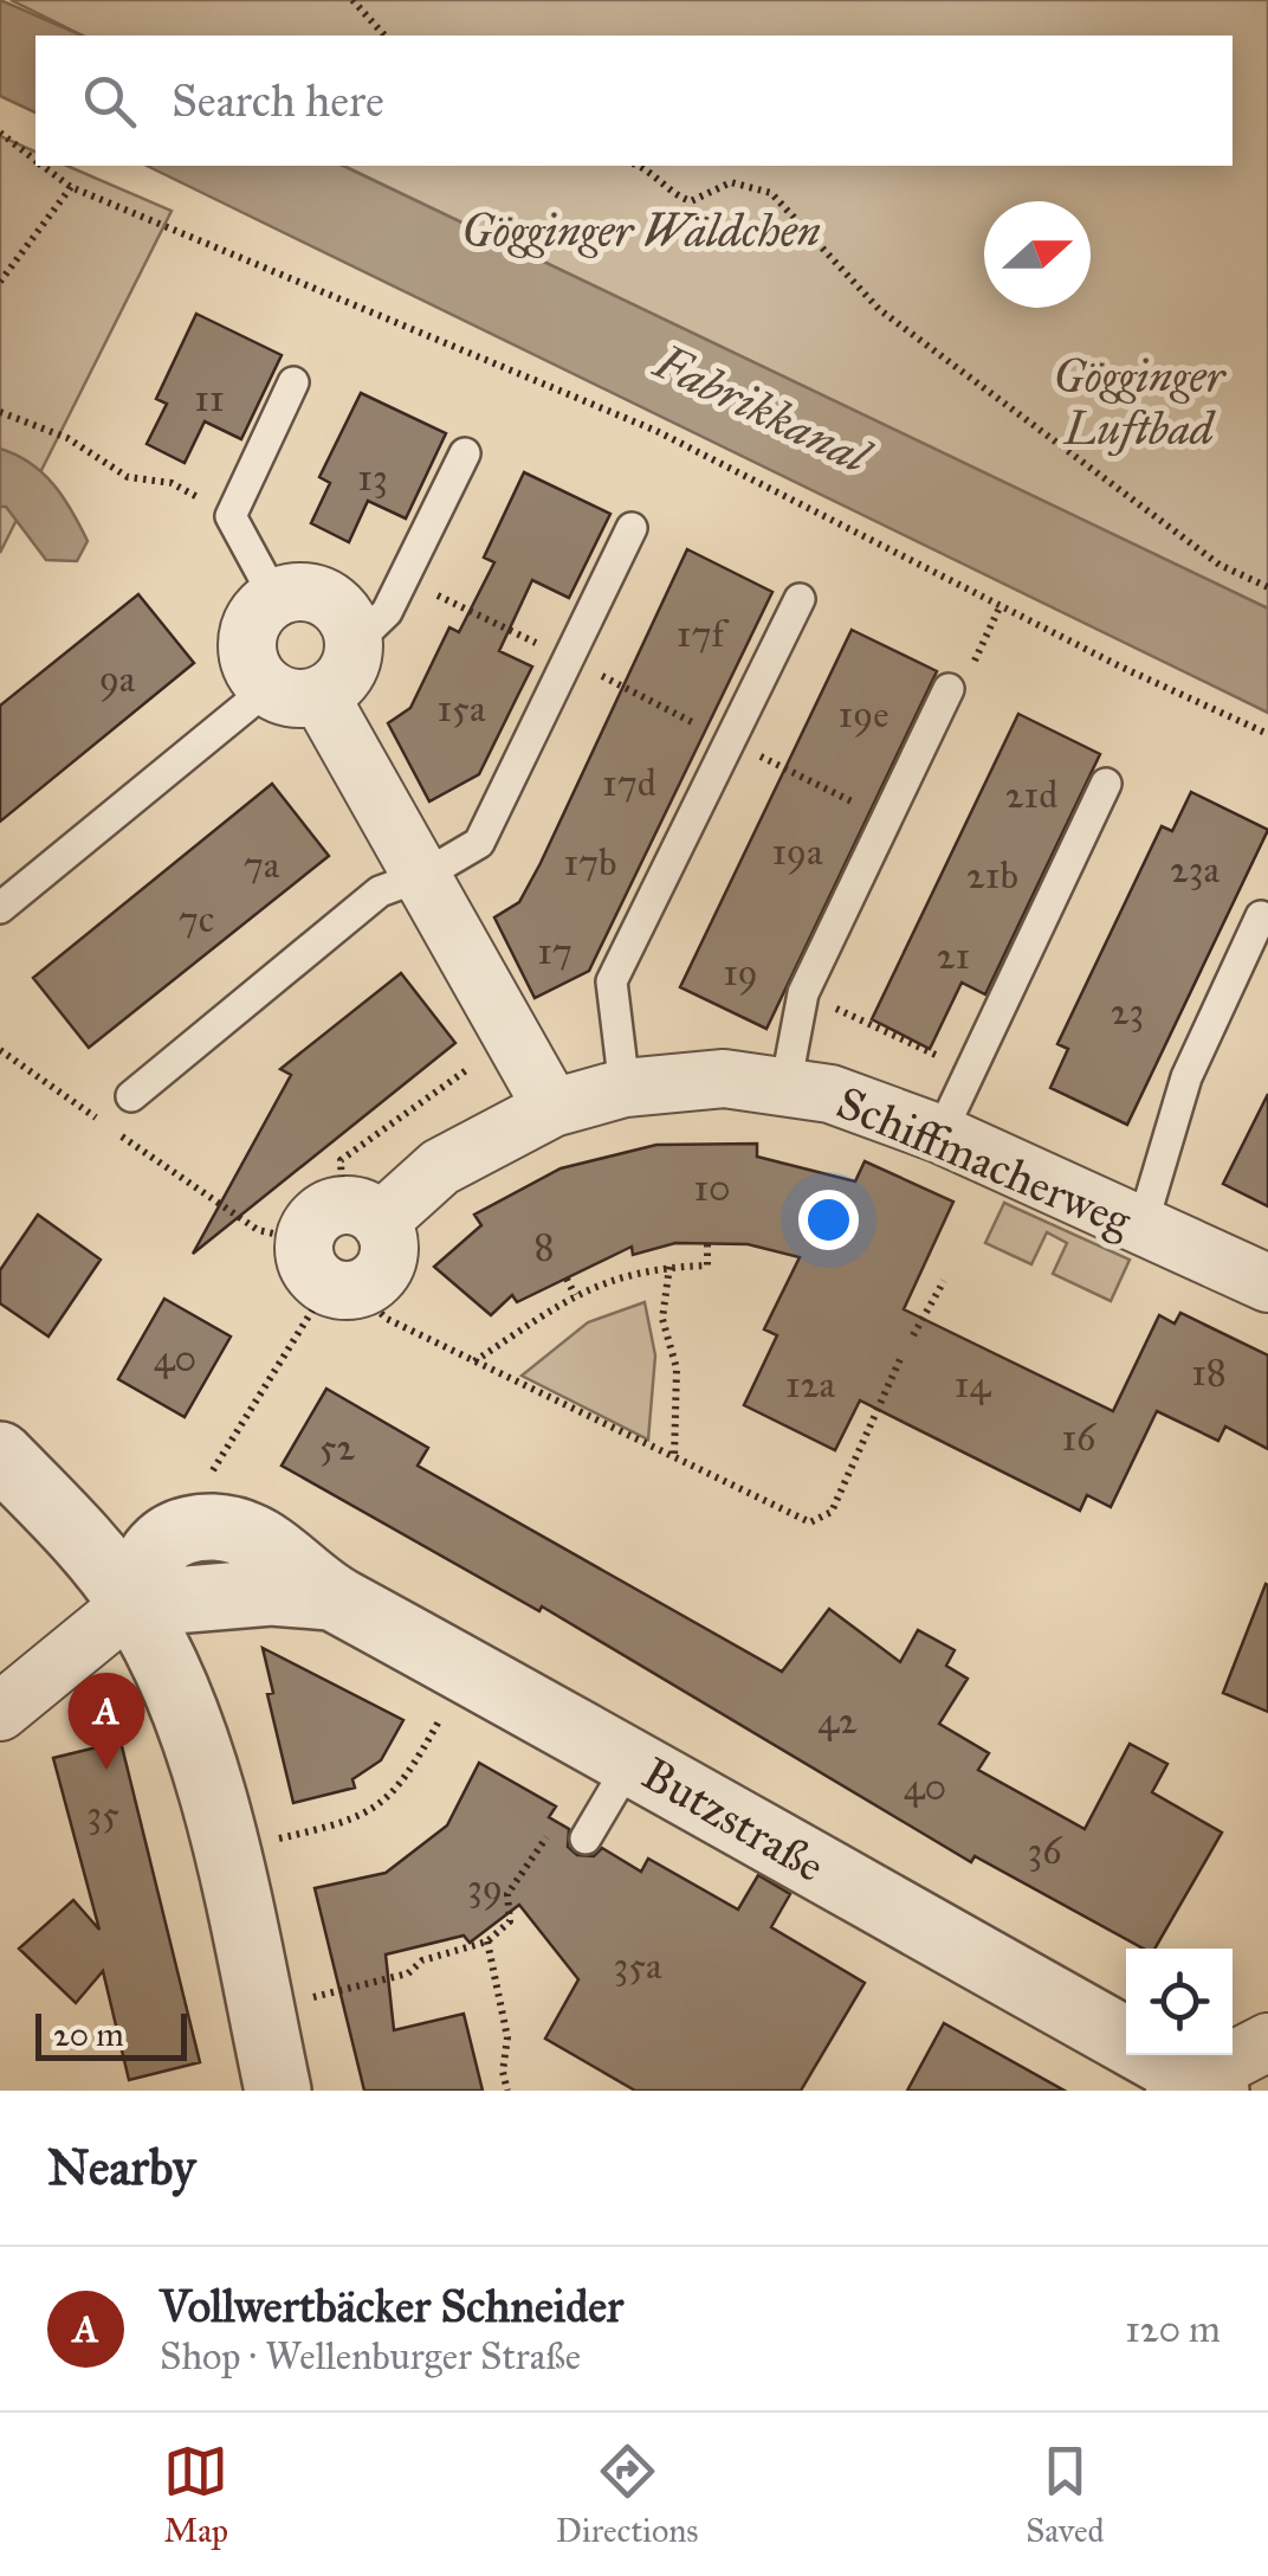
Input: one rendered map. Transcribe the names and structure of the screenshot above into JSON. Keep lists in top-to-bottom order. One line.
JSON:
{"streets":{"street":["Schiffmacherweg","Butzstraße"]},"water":["Fabrikkanal"],"parks":["Gögginger Wäldchen","Gögginger Luftbad"],"house_numbers":["11","13","17f","9a","15a","19e","17d","21d","19a","17b","7a","23a","21b","7c","17","21","19","23","10","8","40","18","12a","14","16","52","42","40","35","36","39","35a"],"scale_bar":"20 m","north":"right","page":{"search":"Search here","pins":"A","scale":"20 m","heading":"Nearby","list":[{"mark":"A","name":"Vollwertbäcker Schneider","note":"Shop · Wellenburger Straße","value":"120 m"}],"nav":["Map","Directions","Saved"]}}
